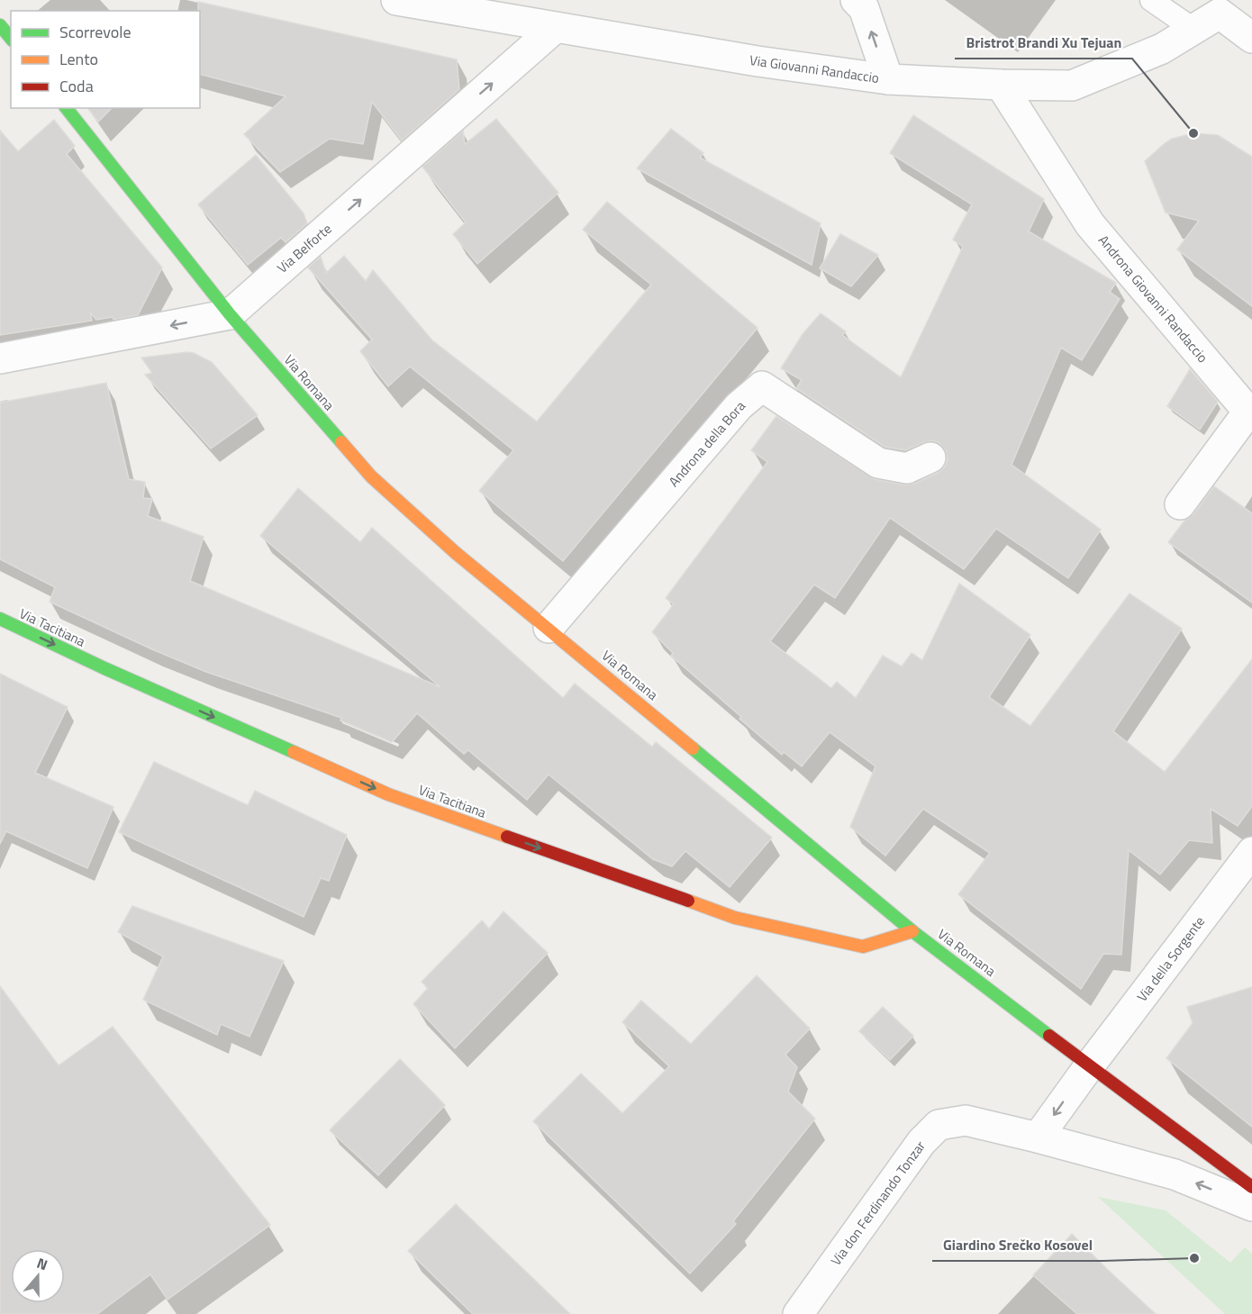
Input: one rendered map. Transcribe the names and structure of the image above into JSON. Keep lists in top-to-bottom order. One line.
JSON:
{"streets":{"street":["Via Giovanni Randaccio","Via Belforte","Androna Giovanni Randaccio","Via Romana","Androna della Bora","Via Tacitiana","Via della Sorgente","Via don Ferdinando Tonzar"]},"crossings":[["Via Giovanni Randaccio","Via Belforte"],["Via Giovanni Randaccio","Androna Giovanni Randaccio"],["Via Belforte","Via Romana"],["Via Romana","Androna della Bora"],["Via Romana","Via Tacitiana"],["Via Romana","Via della Sorgente"]],"one_way":["Via Belforte","Via Tacitiana","Via don Ferdinando Tonzar"],"places":["Bristrot Brandi Xu Tejuan","Giardino Srečko Kosovel"],"legend":["Scorrevole","Lento","Coda"],"north":"top"}
